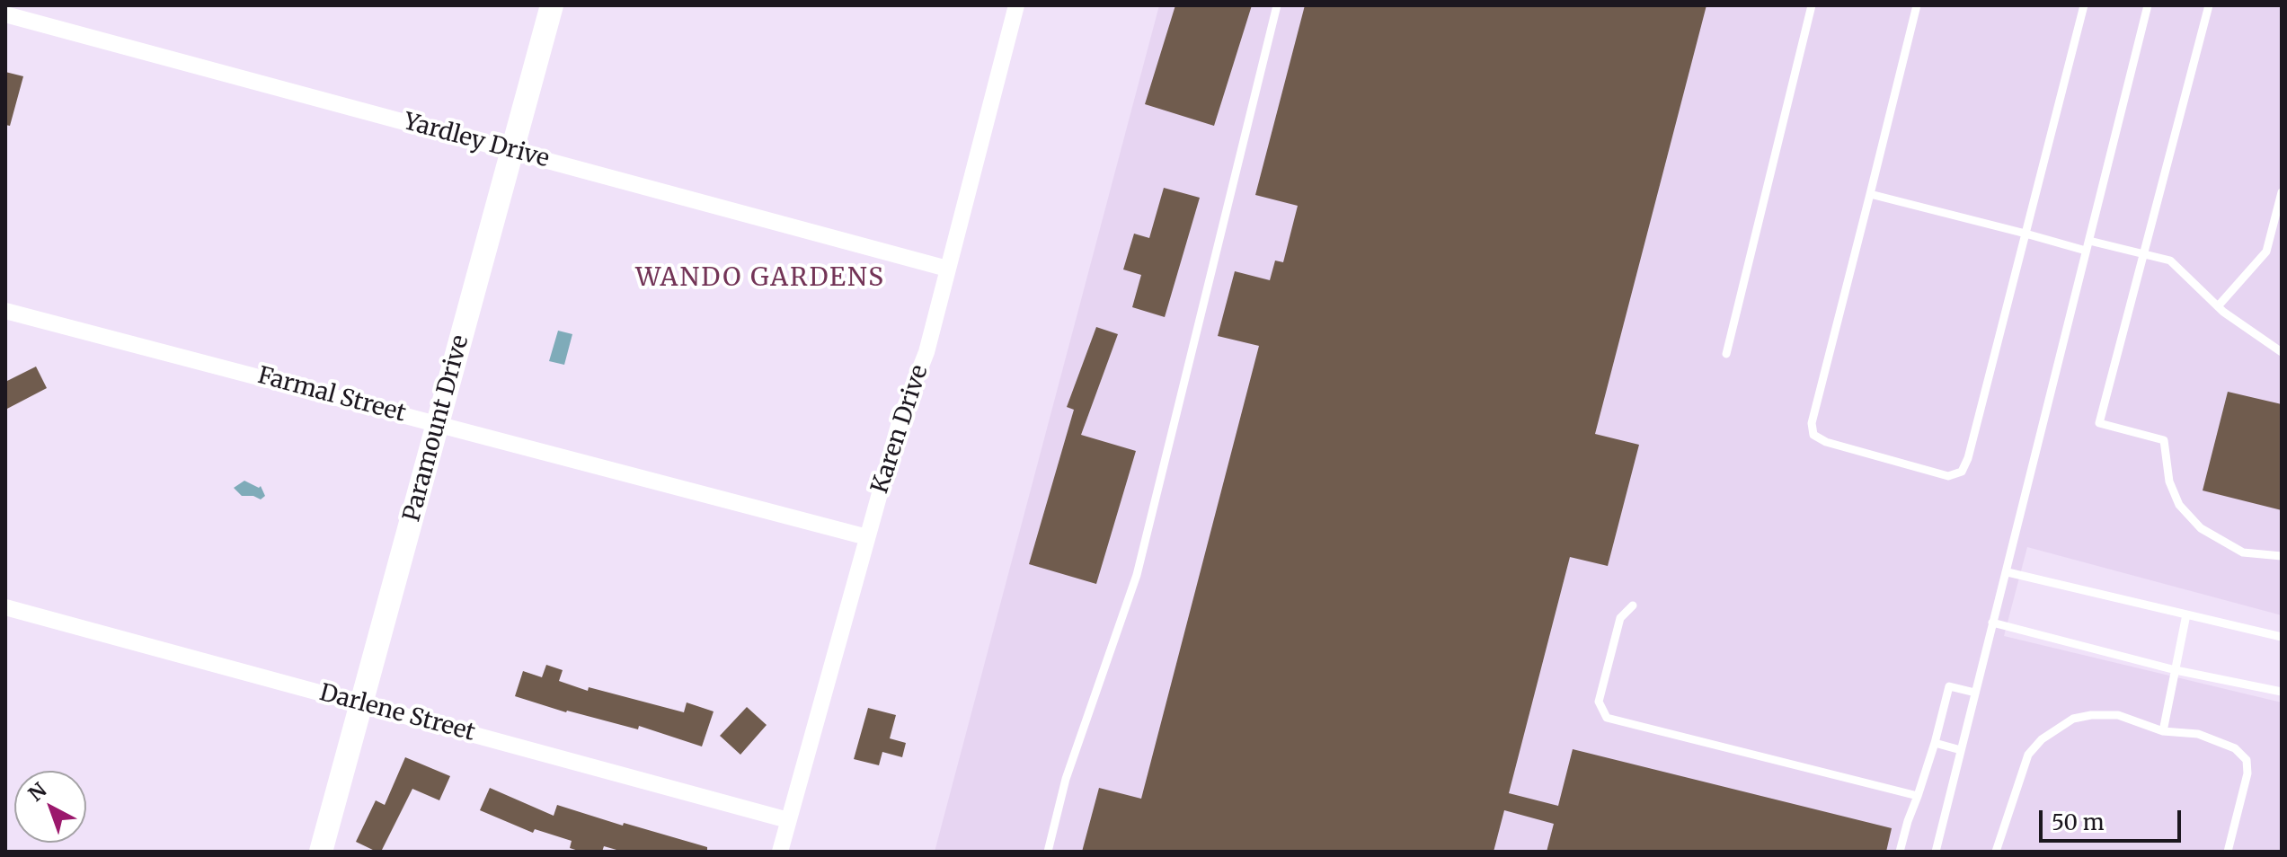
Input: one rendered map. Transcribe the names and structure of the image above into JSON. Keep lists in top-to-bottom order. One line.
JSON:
{"streets":{"street":["Yardley Drive","Farmal Street","Paramount Drive","Karen Drive","Darlene Street"]},"crossings":[["Yardley Drive","Paramount Drive"],["Yardley Drive","Karen Drive"],["Farmal Street","Paramount Drive"],["Farmal Street","Karen Drive"],["Paramount Drive","Darlene Street"],["Karen Drive","Darlene Street"]],"districts":["WANDO GARDENS"],"scale_bar":"50 m","north":"top left"}
